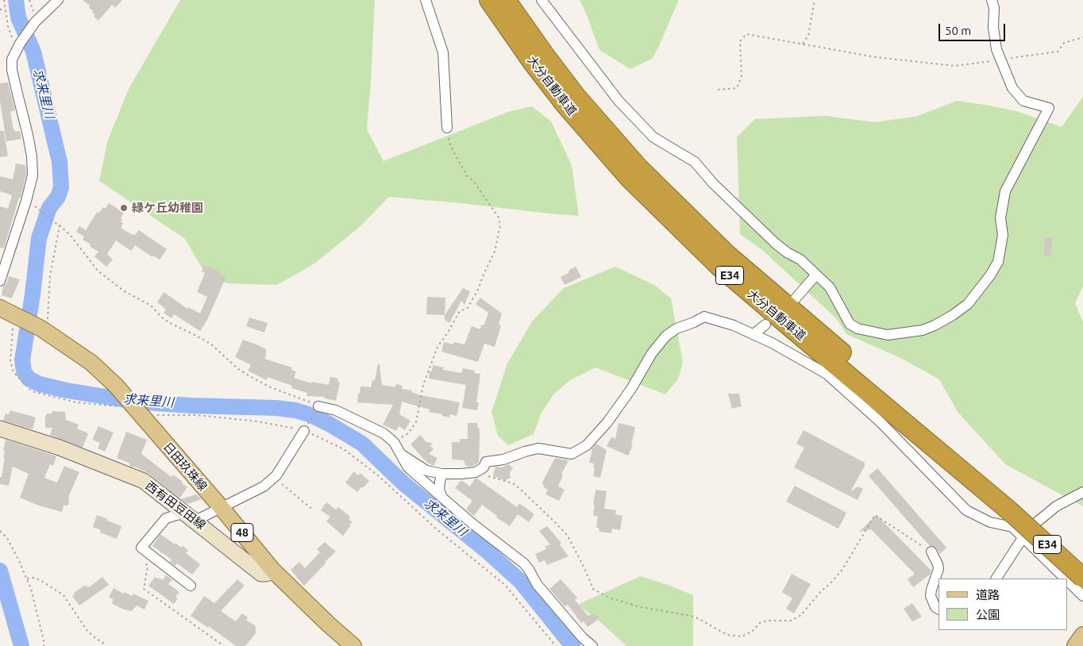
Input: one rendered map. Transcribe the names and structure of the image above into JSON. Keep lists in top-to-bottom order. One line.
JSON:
{"streets":{"highway":["大分自動車道","E34"],"main road":["日田玖珠線","西有田豆田線","48"]},"crossings":[["日田玖珠線","西有田豆田線"]],"water":["求来里川"],"places":["緑ケ丘幼稚園"],"legend":["道路","公園"],"scale_bar":"50 m"}
